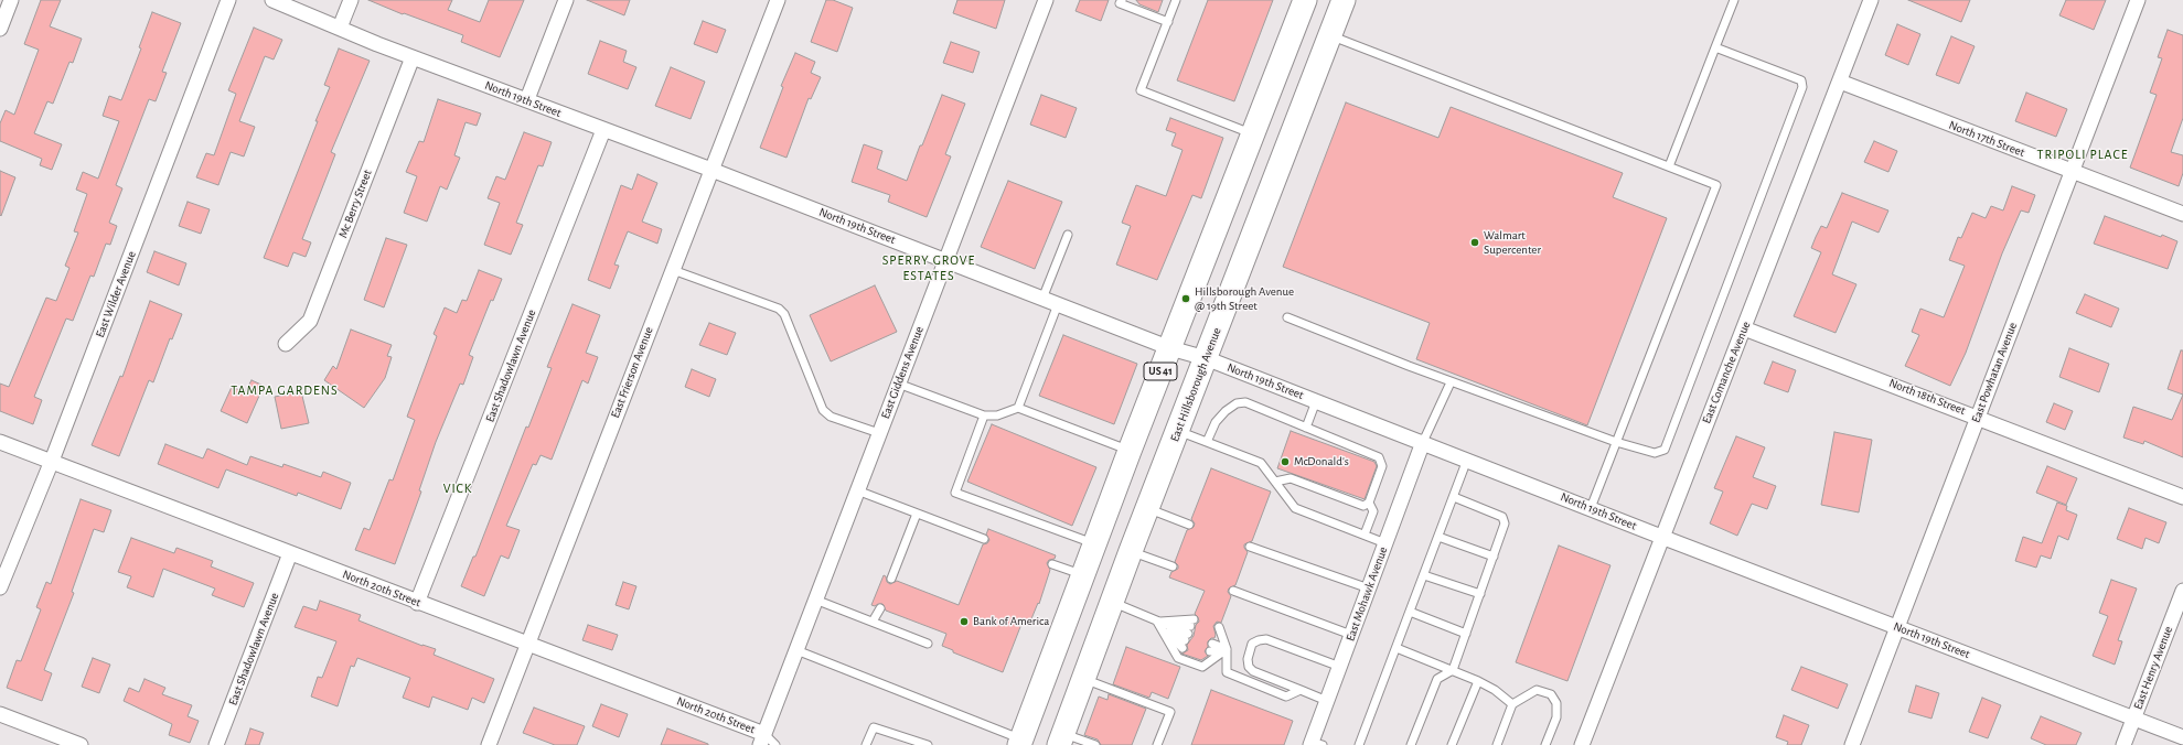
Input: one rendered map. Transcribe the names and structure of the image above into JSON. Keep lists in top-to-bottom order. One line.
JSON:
{"streets":{"main road":["US 41","East Hillsborough Avenue"],"street":["North 19th Street","North 17th Street","Mc Berry Street","East Wilder Avenue","East Shadowlawn Avenue","East Frierson Avenue","East Giddens Avenue","East Comanche Avenue","East Powhatan Avenue","North 18th Street","North 20th Street","East Mohawk Avenue","East Henry Avenue"]},"crossings":[["North 19th Street","Mc Berry Street"],["North 19th Street","East Shadowlawn Avenue"],["North 19th Street","US 41"],["North 19th Street","East Frierson Avenue"],["North 19th Street","East Giddens Avenue"],["North 19th Street","East Comanche Avenue"],["North 19th Street","East Powhatan Avenue"],["North 19th Street","East Hillsborough Avenue"],["North 19th Street","East Mohawk Avenue"],["North 19th Street","East Henry Avenue"],["North 17th Street","East Comanche Avenue"],["North 17th Street","East Powhatan Avenue"],["East Wilder Avenue","North 20th Street"],["East Shadowlawn Avenue","North 20th Street"],["East Frierson Avenue","North 20th Street"],["East Giddens Avenue","North 20th Street"],["East Comanche Avenue","North 18th Street"],["East Powhatan Avenue","North 18th Street"]],"districts":["TRIPOLI PLACE","SPERRY GROVE ESTATES","TAMPA GARDENS","VICK"],"places":["Walmart Supercenter","Hillsborough Avenue @ 19th Street","McDonald's","Bank of America"]}
